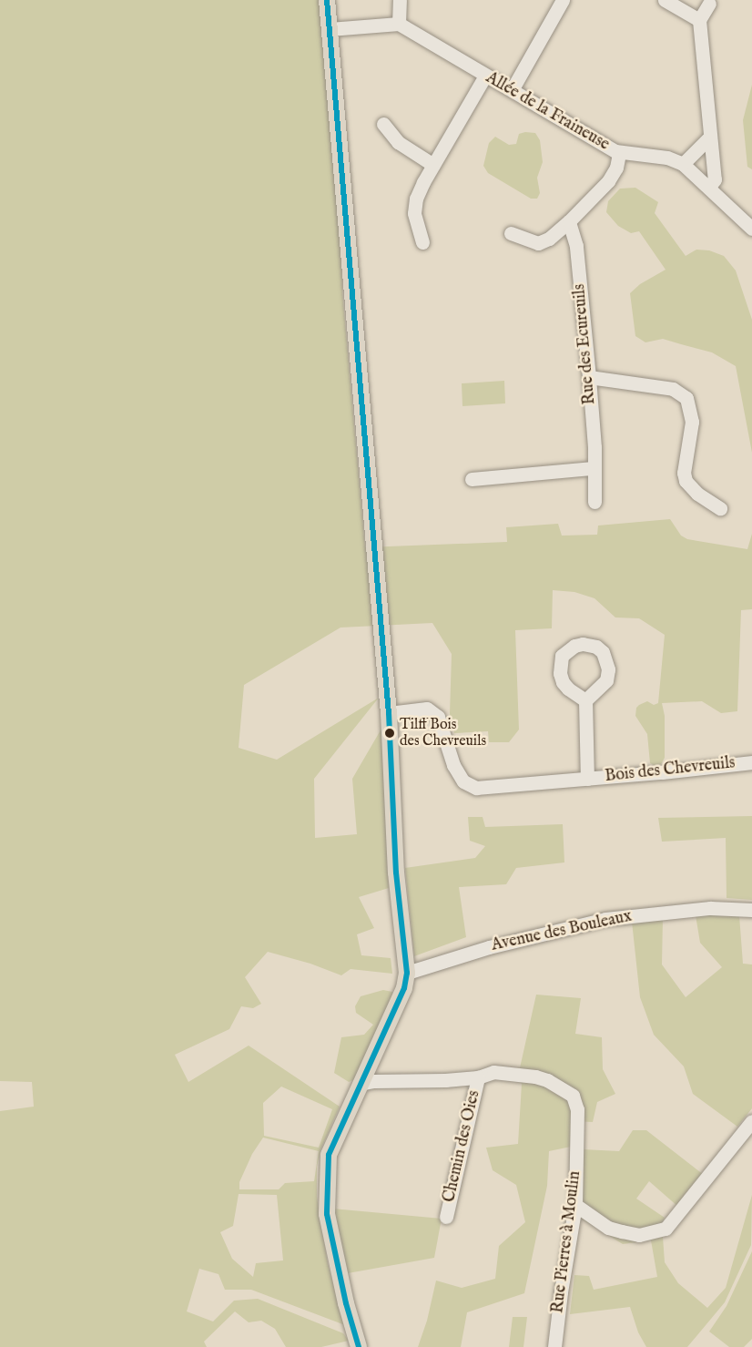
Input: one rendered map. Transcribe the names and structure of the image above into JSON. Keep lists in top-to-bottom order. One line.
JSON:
{"streets":{"street":["Allée de la Fraineuse","Rue des Ecureuils","Bois des Chevreuils","Avenue des Bouleaux","Chemin des Oies","Rue Pierres à Moulin"]},"crossings":[["Chemin des Oies","Rue Pierres à Moulin"]],"places":["Tilff Bois des Chevreuils"]}
